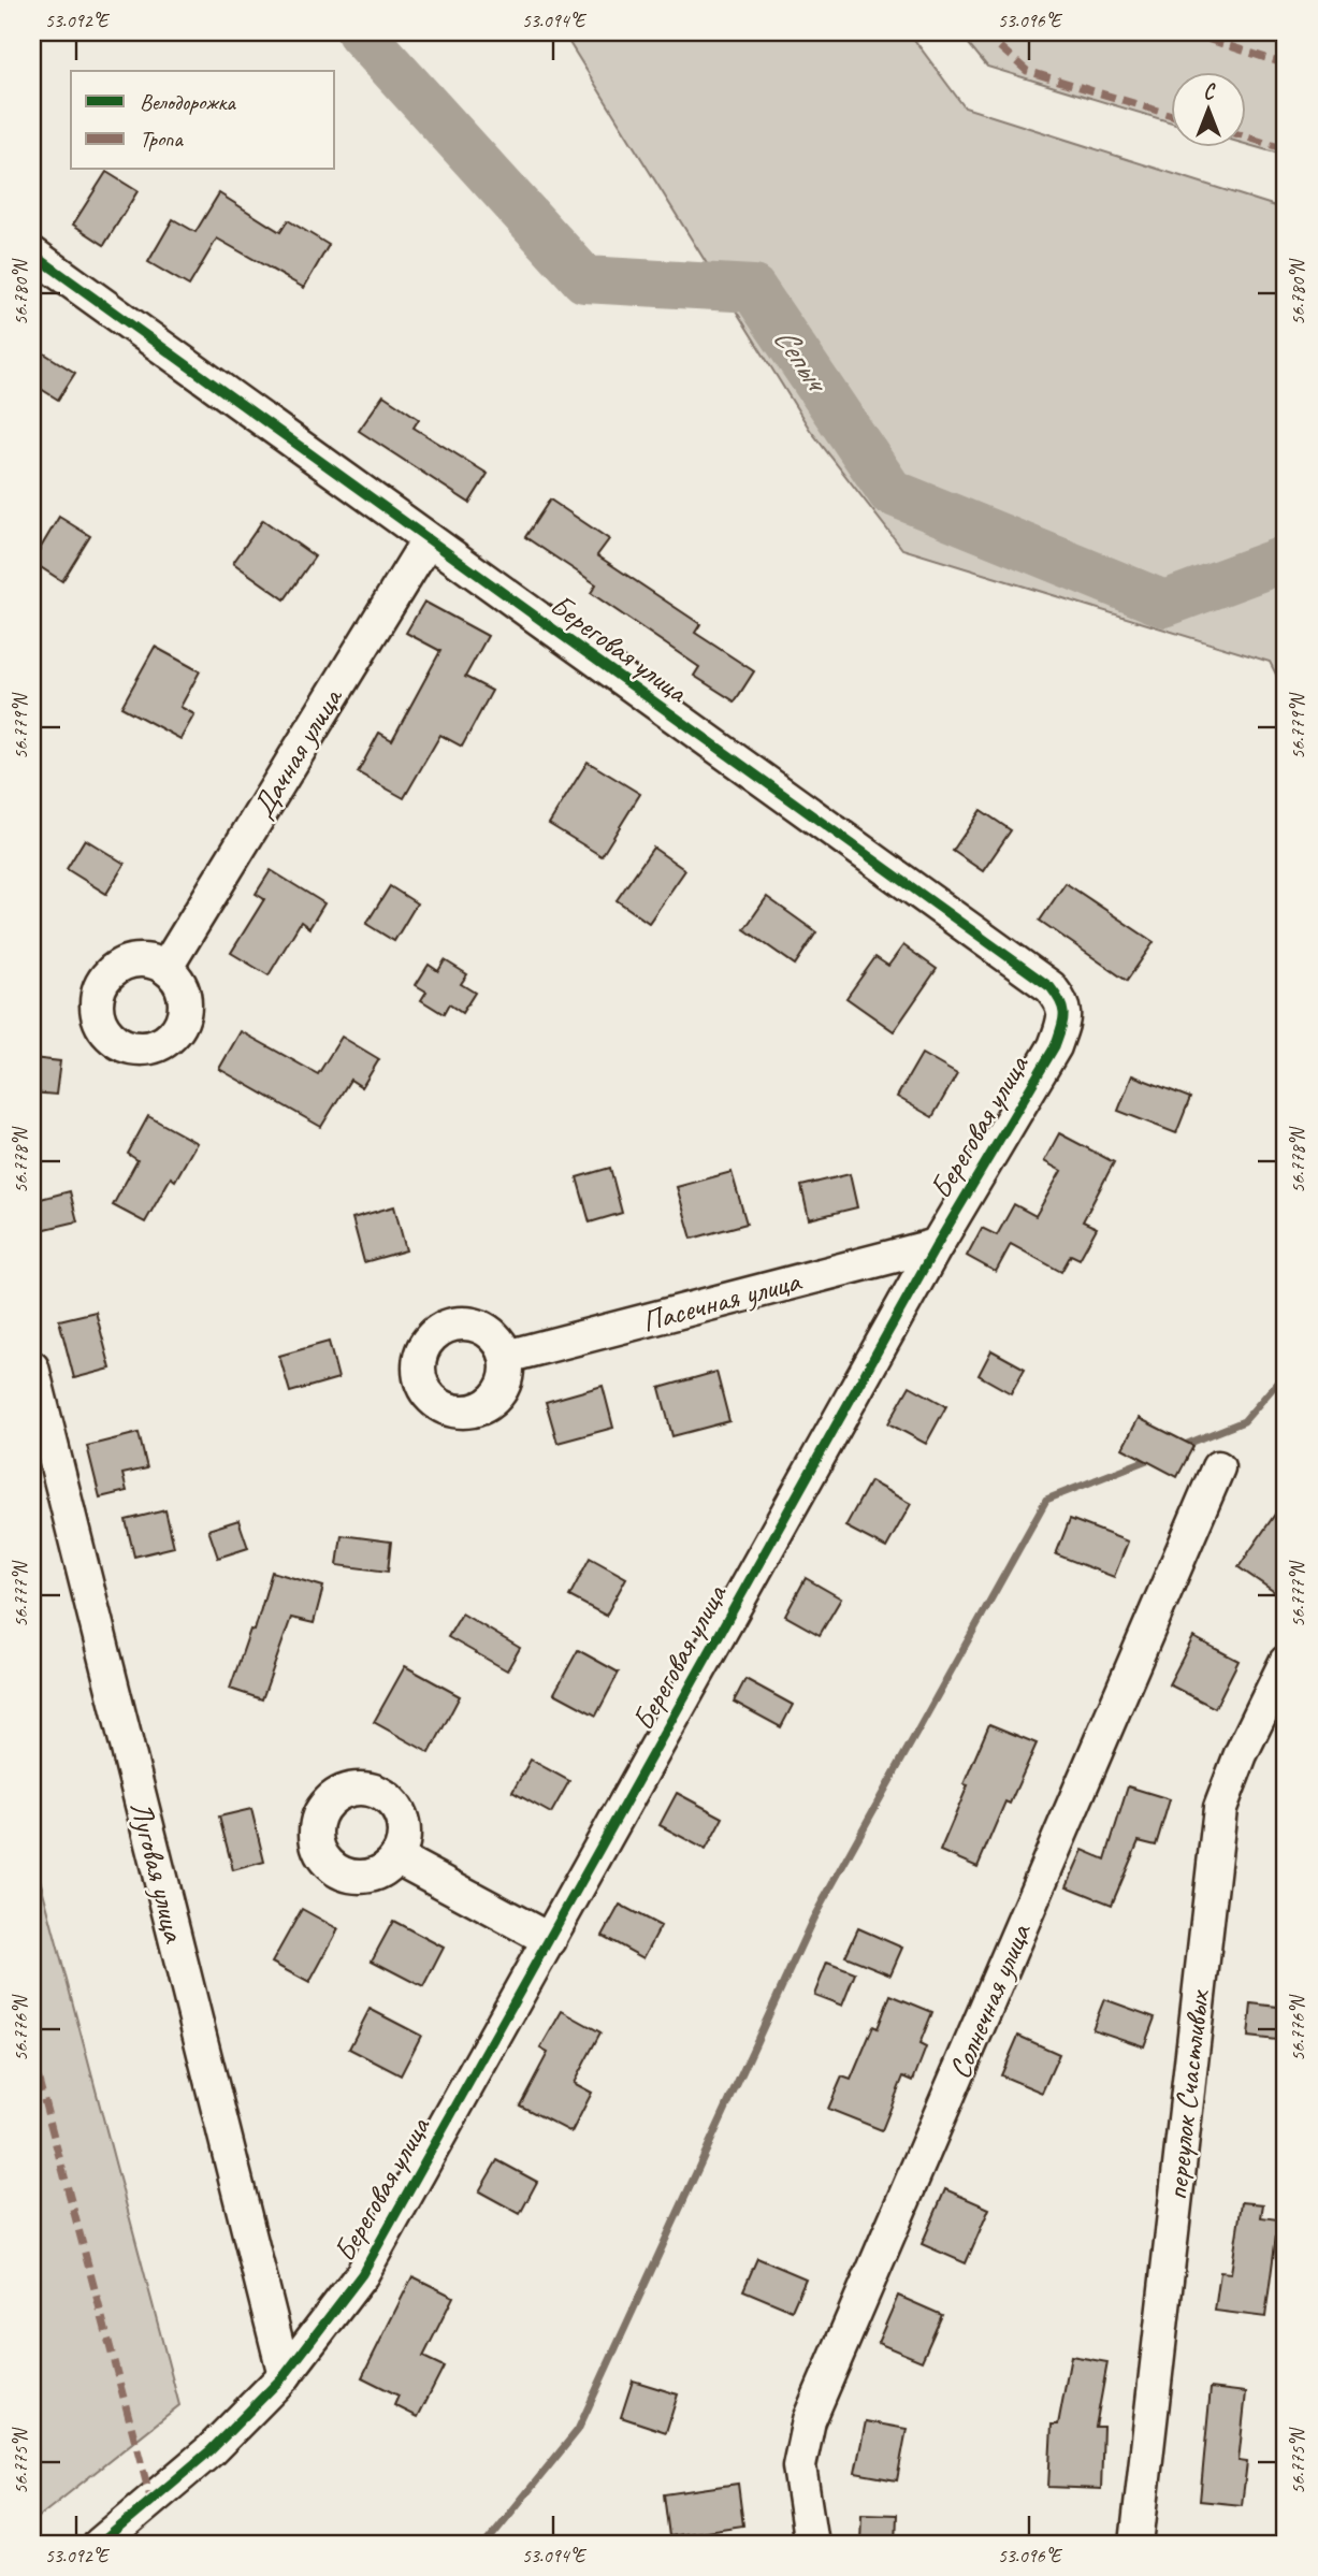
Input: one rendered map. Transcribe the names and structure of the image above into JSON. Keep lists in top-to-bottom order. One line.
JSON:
{"streets":{"street":["Береговая улица","Дачная улица","Пасечная улица","Луговая улица","Солнечная улица","переулок Счастливых"]},"crossings":[["Береговая улица","Дачная улица"],["Береговая улица","Пасечная улица"],["Береговая улица","Луговая улица"]],"water":["Сепыч"],"legend":["Велодорожка","Тропа"],"north":"top","coordinates":["53.092°E","53.094°E","53.096°E","56.780°N","56.779°N","56.778°N","56.777°N","56.776°N","56.775°N"]}
